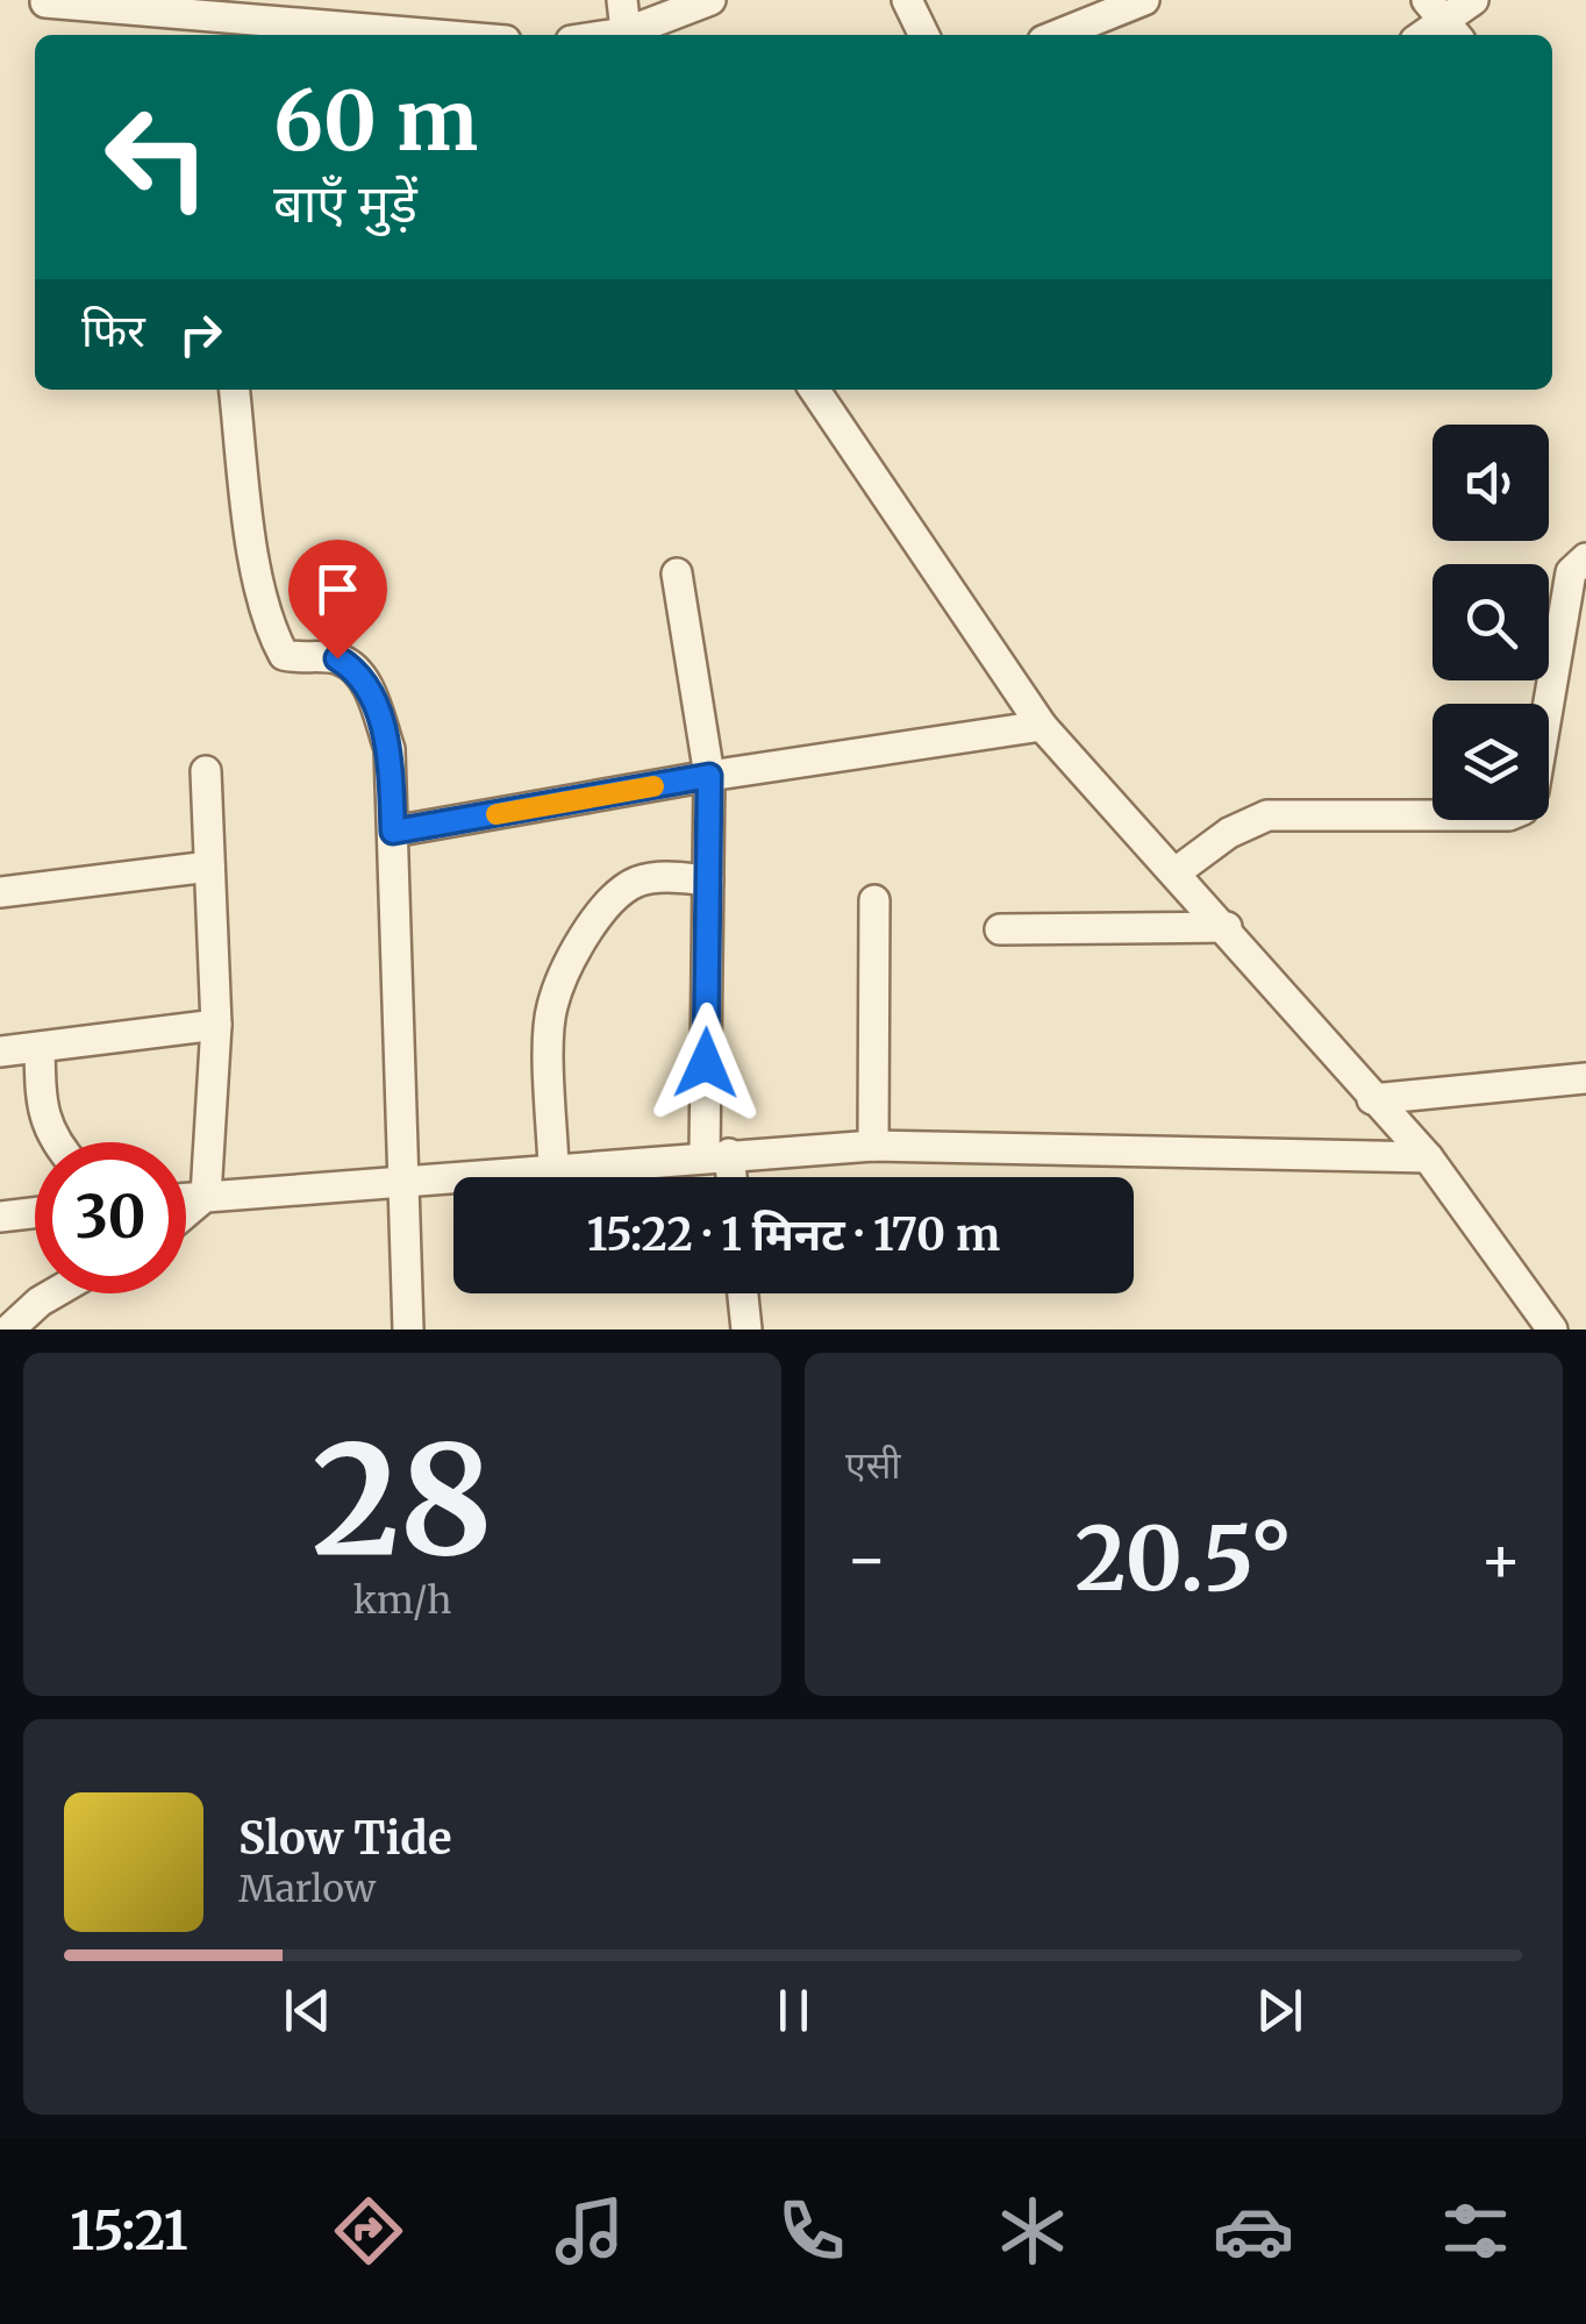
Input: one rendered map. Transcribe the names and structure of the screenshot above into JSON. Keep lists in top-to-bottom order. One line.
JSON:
{"page":{"turn":["60 m","बाएँ मुड़ें"],"then":"फिर","limit":"30","trip":"15:22 · 1 मिनट · 170 m","tile":[["28","km/h"],"एसी"],"heat":["−","20.5°","+"],"song":["Slow Tide","Marlow"],"tabs":"15:21"}}
